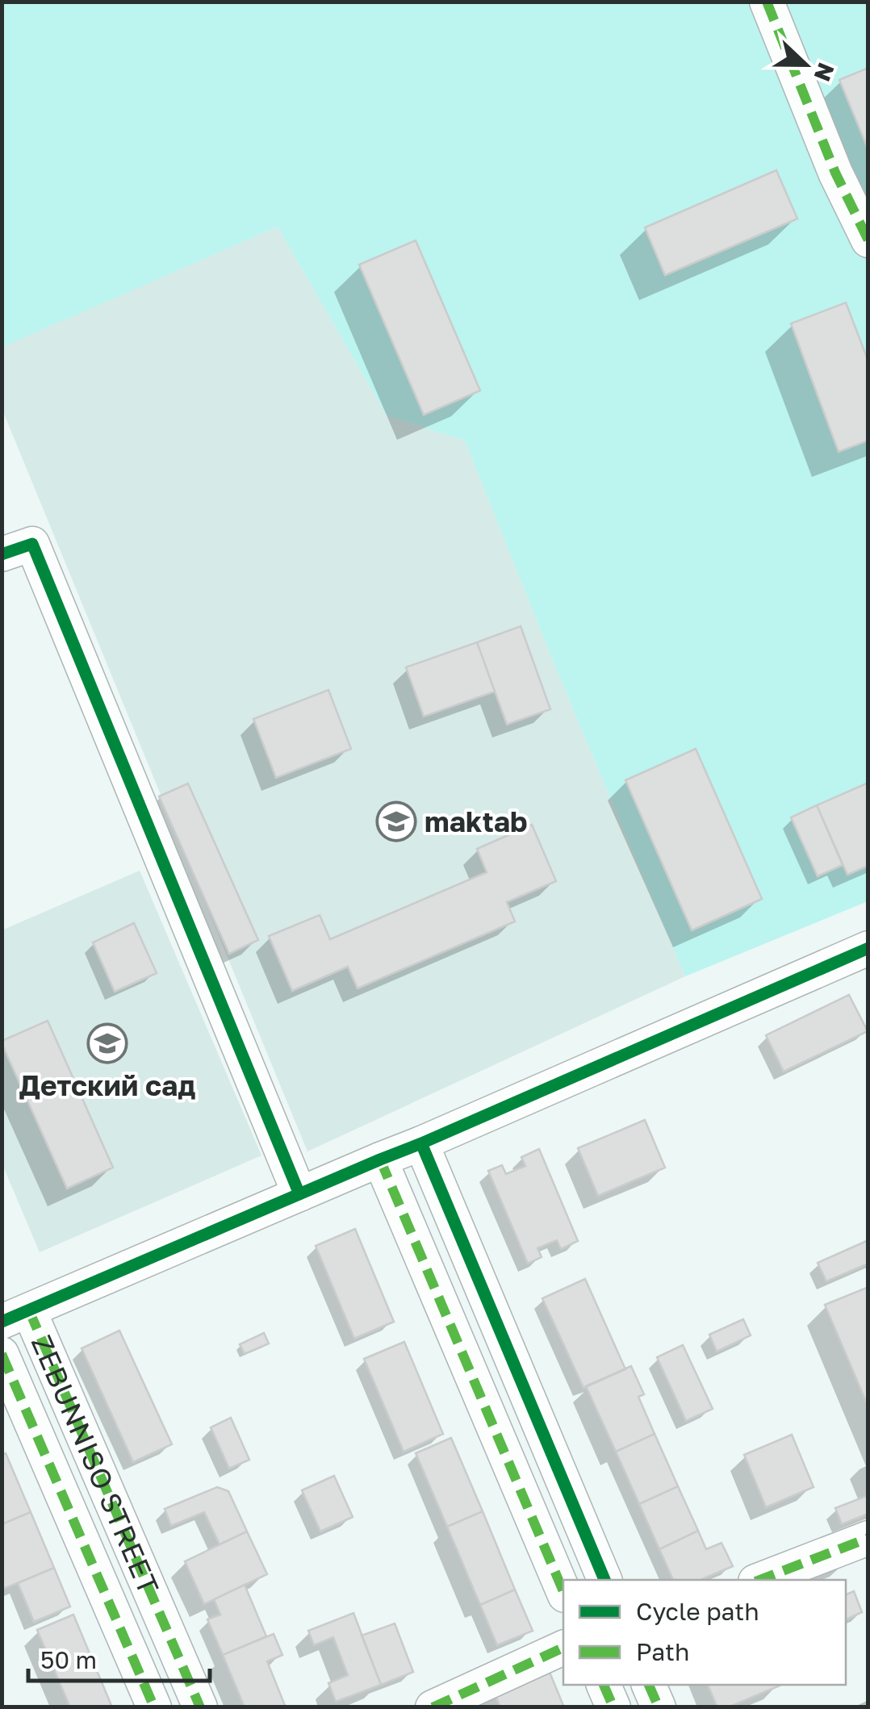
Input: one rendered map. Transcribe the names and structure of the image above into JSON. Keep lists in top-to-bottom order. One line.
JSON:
{"streets":{"street":["ZEBUNNISO STREET"]},"places":{"school or university":["maktab","Детский сад"]},"legend":["Cycle path","Path"],"scale_bar":"50 m","north":"right"}
